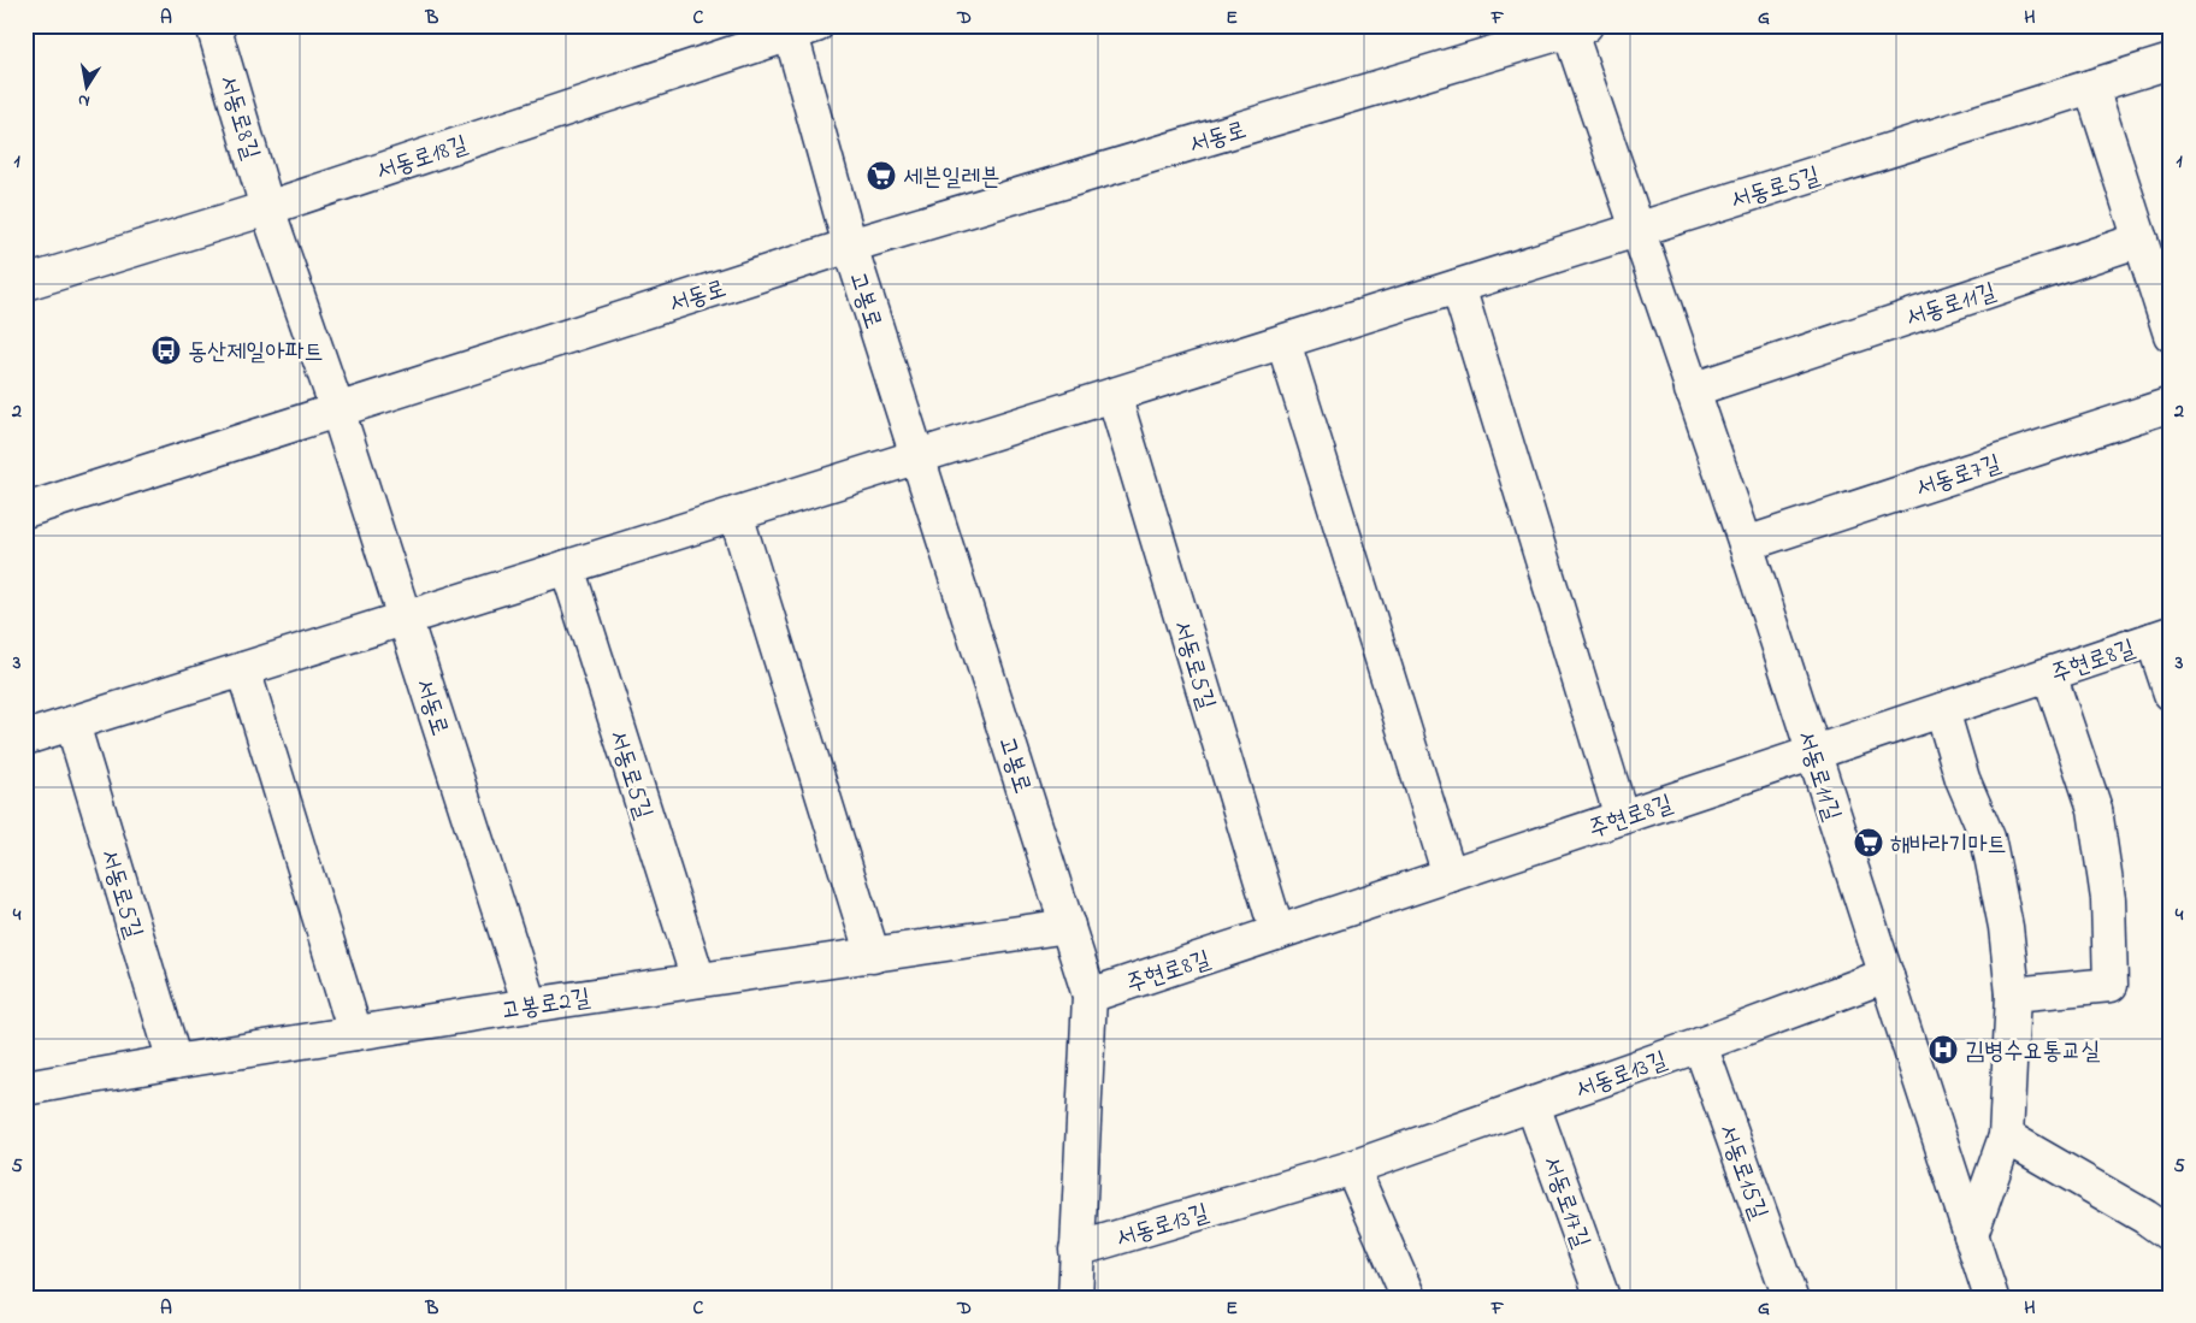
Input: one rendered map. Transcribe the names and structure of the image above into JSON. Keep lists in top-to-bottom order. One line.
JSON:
{"streets":{"street":["서동로8길","서동로","서동로18길","서동로5길","고봉로","서동로11길","서동로7길","주현로8길","고봉로2길","서동로13길","서동로15길","서동로17길"]},"crossings":[["서동로8길","서동로"],["서동로8길","서동로18길"],["서동로","서동로5길"],["서동로","고봉로"],["서동로","서동로11길"],["서동로","고봉로2길"],["서동로5길","고봉로"],["서동로5길","서동로11길"],["서동로5길","주현로8길"],["서동로5길","고봉로2길"],["고봉로","주현로8길"],["고봉로","고봉로2길"],["고봉로","서동로13길"],["서동로11길","서동로7길"],["서동로11길","주현로8길"],["서동로11길","서동로13길"],["서동로13길","서동로15길"],["서동로13길","서동로17길"]],"places":{"supermarket":["세븐일레븐","해바라기마트"],"bus stop":["동산제일아파트"],"hospital":["김병수요통교실"]},"north":"bottom","grid":{"columns":["A","B","C","D","E","F","G","H"],"rows":["1","2","3","4","5"]}}
